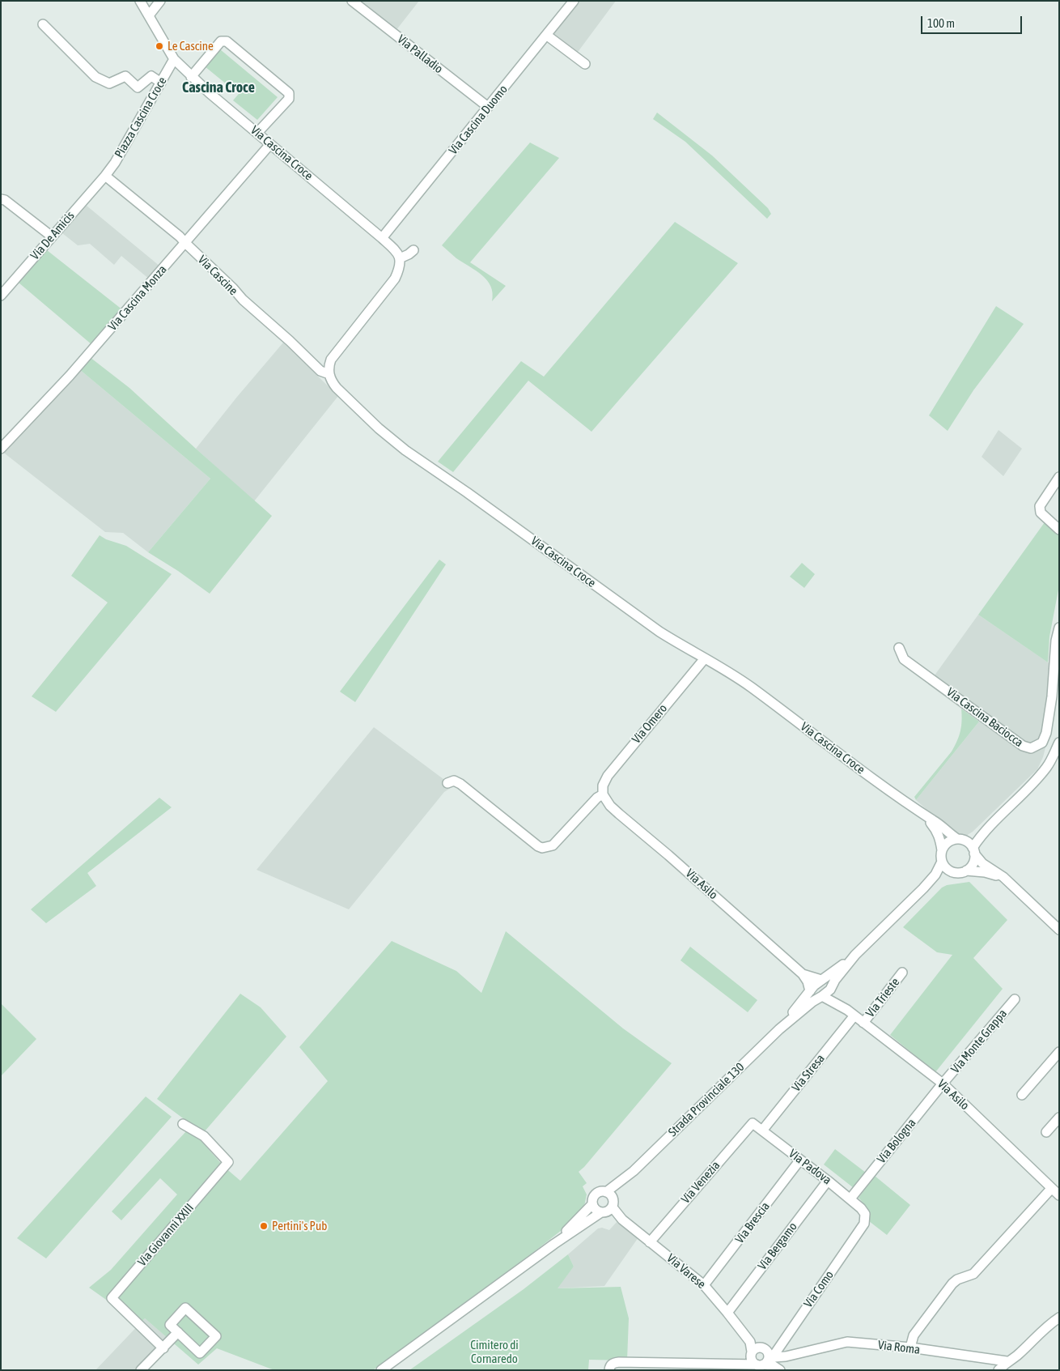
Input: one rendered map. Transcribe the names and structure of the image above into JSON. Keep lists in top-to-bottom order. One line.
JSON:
{"streets":{"street":["Via Palladio","Piazza Cascina Croce","Via Cascina Duomo","Via Cascina Croce","Via De Amicis","Via Cascine","Via Cascina Monza","Via Cascina Baciocca","Via Omero","Via Asilo","Via Trieste","Via Monte Grappa","Via Stresa","Strada Provinciale 130","Via Bologna","Via Padova","Via Venezia","Via Brescia","Via Giovanni XXIII","Via Bergamo","Via Varese","Via Como","Via Roma"]},"crossings":[["Via Palladio","Via Cascina Duomo"],["Piazza Cascina Croce","Via Cascina Croce"],["Piazza Cascina Croce","Via De Amicis"],["Piazza Cascina Croce","Via Cascine"],["Via Cascina Duomo","Via Cascina Croce"],["Via Cascina Croce","Via Cascine"],["Via Cascina Croce","Via Cascina Monza"],["Via Cascina Croce","Via Omero"],["Via Cascina Croce","Strada Provinciale 130"],["Via De Amicis","Via Cascine"],["Via Cascine","Via Cascina Monza"],["Via Omero","Via Asilo"],["Via Asilo","Via Trieste"],["Via Asilo","Via Monte Grappa"],["Via Asilo","Via Stresa"],["Via Asilo","Strada Provinciale 130"],["Via Asilo","Via Bologna"],["Via Monte Grappa","Via Bologna"],["Via Stresa","Via Padova"],["Strada Provinciale 130","Via Varese"],["Via Bologna","Via Padova"],["Via Padova","Via Venezia"],["Via Padova","Via Brescia"],["Via Padova","Via Bergamo"],["Via Padova","Via Como"],["Via Venezia","Via Varese"],["Via Brescia","Via Varese"],["Via Bergamo","Via Varese"],["Via Varese","Via Como"],["Via Varese","Via Roma"],["Via Como","Via Roma"]],"districts":["Cascina Croce"],"parks":["Cimitero di Cornaredo"],"places":["Le Cascine","Pertini's Pub"],"scale_bar":"100 m"}
